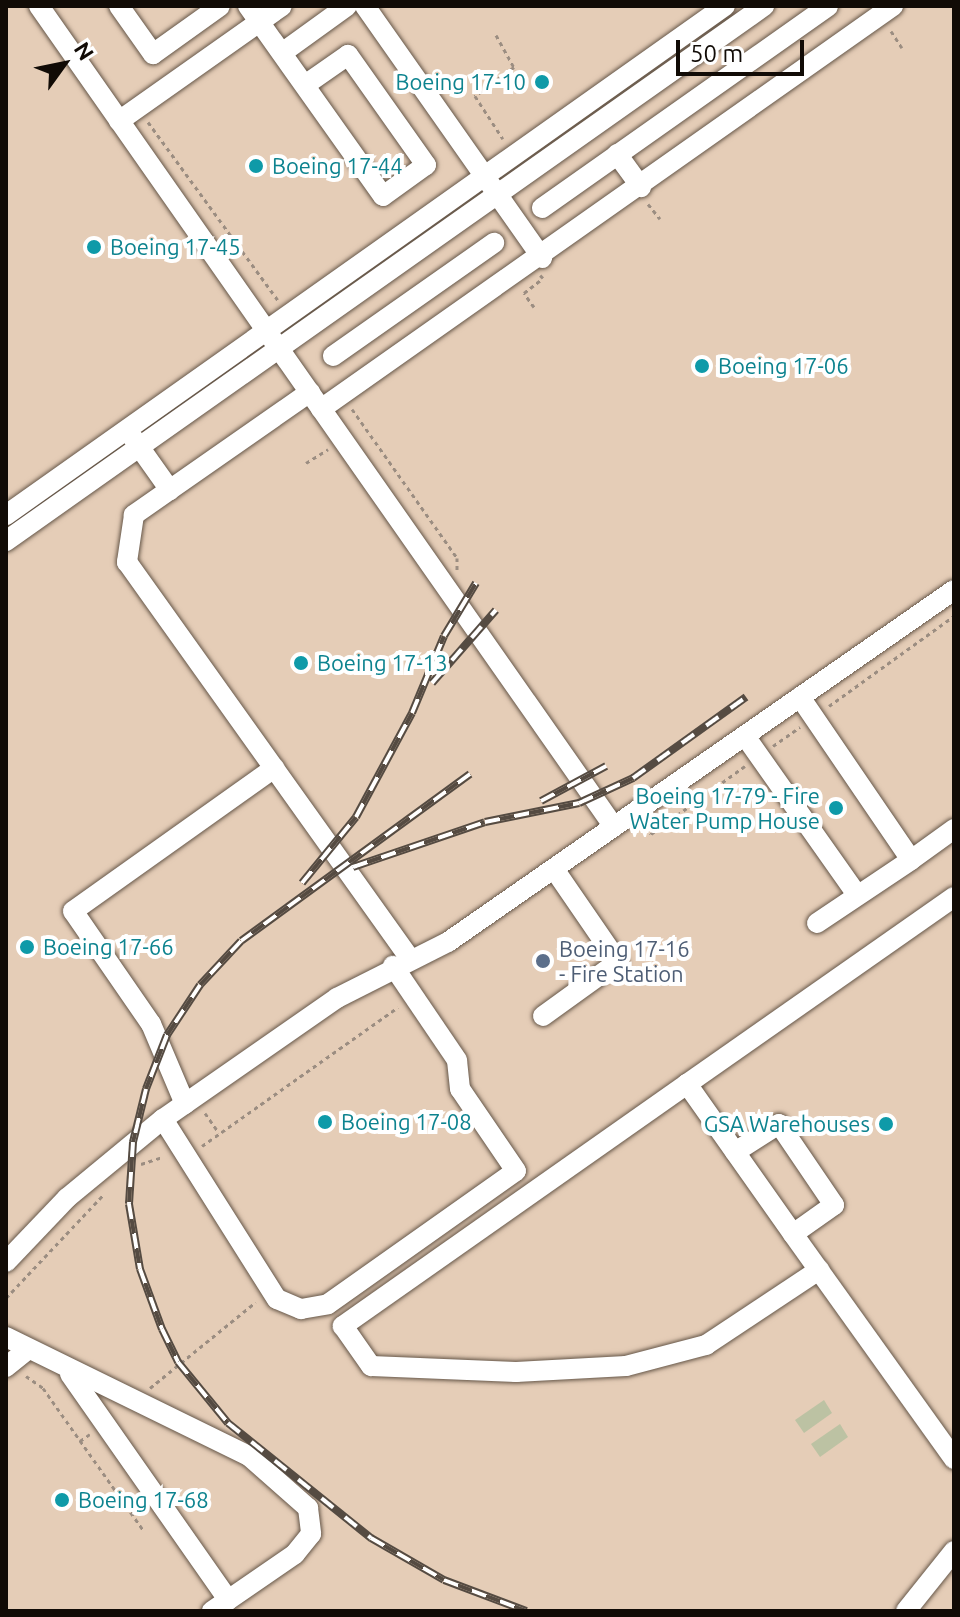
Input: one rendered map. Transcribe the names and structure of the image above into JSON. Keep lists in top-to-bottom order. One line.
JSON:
{"places":["Boeing 17-10","Boeing 17-44","Boeing 17-45","Boeing 17-06","Boeing 17-13","Boeing 17-79 - Fire Water Pump House","Boeing 17-66","Boeing 17-16 - Fire Station","Boeing 17-08","GSA Warehouses","Boeing 17-68"],"scale_bar":"50 m","north":"top right"}
